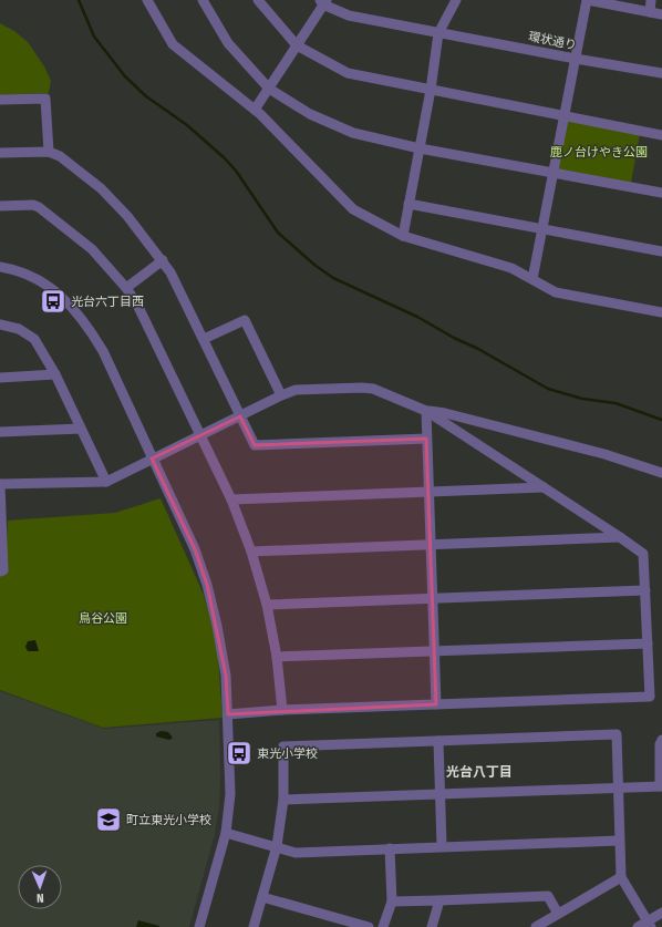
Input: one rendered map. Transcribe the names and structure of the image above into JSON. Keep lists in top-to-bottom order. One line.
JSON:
{"streets":{"street":["環状通り"]},"districts":["光台八丁目"],"parks":["鹿ノ台けやき公園","鳥谷公園"],"places":{"bus stop":["光台六丁目西","東光小学校"],"school or university":["町立東光小学校"]},"north":"bottom"}
